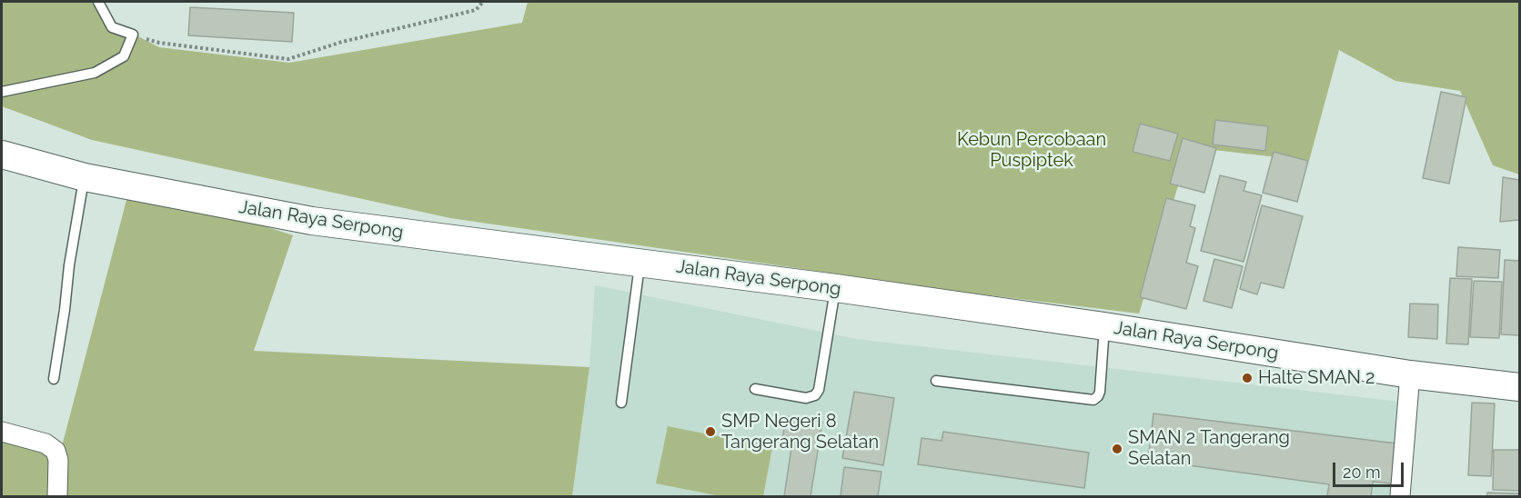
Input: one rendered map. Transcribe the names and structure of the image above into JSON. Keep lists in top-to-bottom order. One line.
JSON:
{"streets":{"main road":["Jalan Raya Serpong"]},"parks":["Kebun Percobaan Puspiptek"],"places":["Halte SMAN 2","SMP Negeri 8 Tangerang Selatan","SMAN 2 Tangerang Selatan"],"scale_bar":"20 m"}
